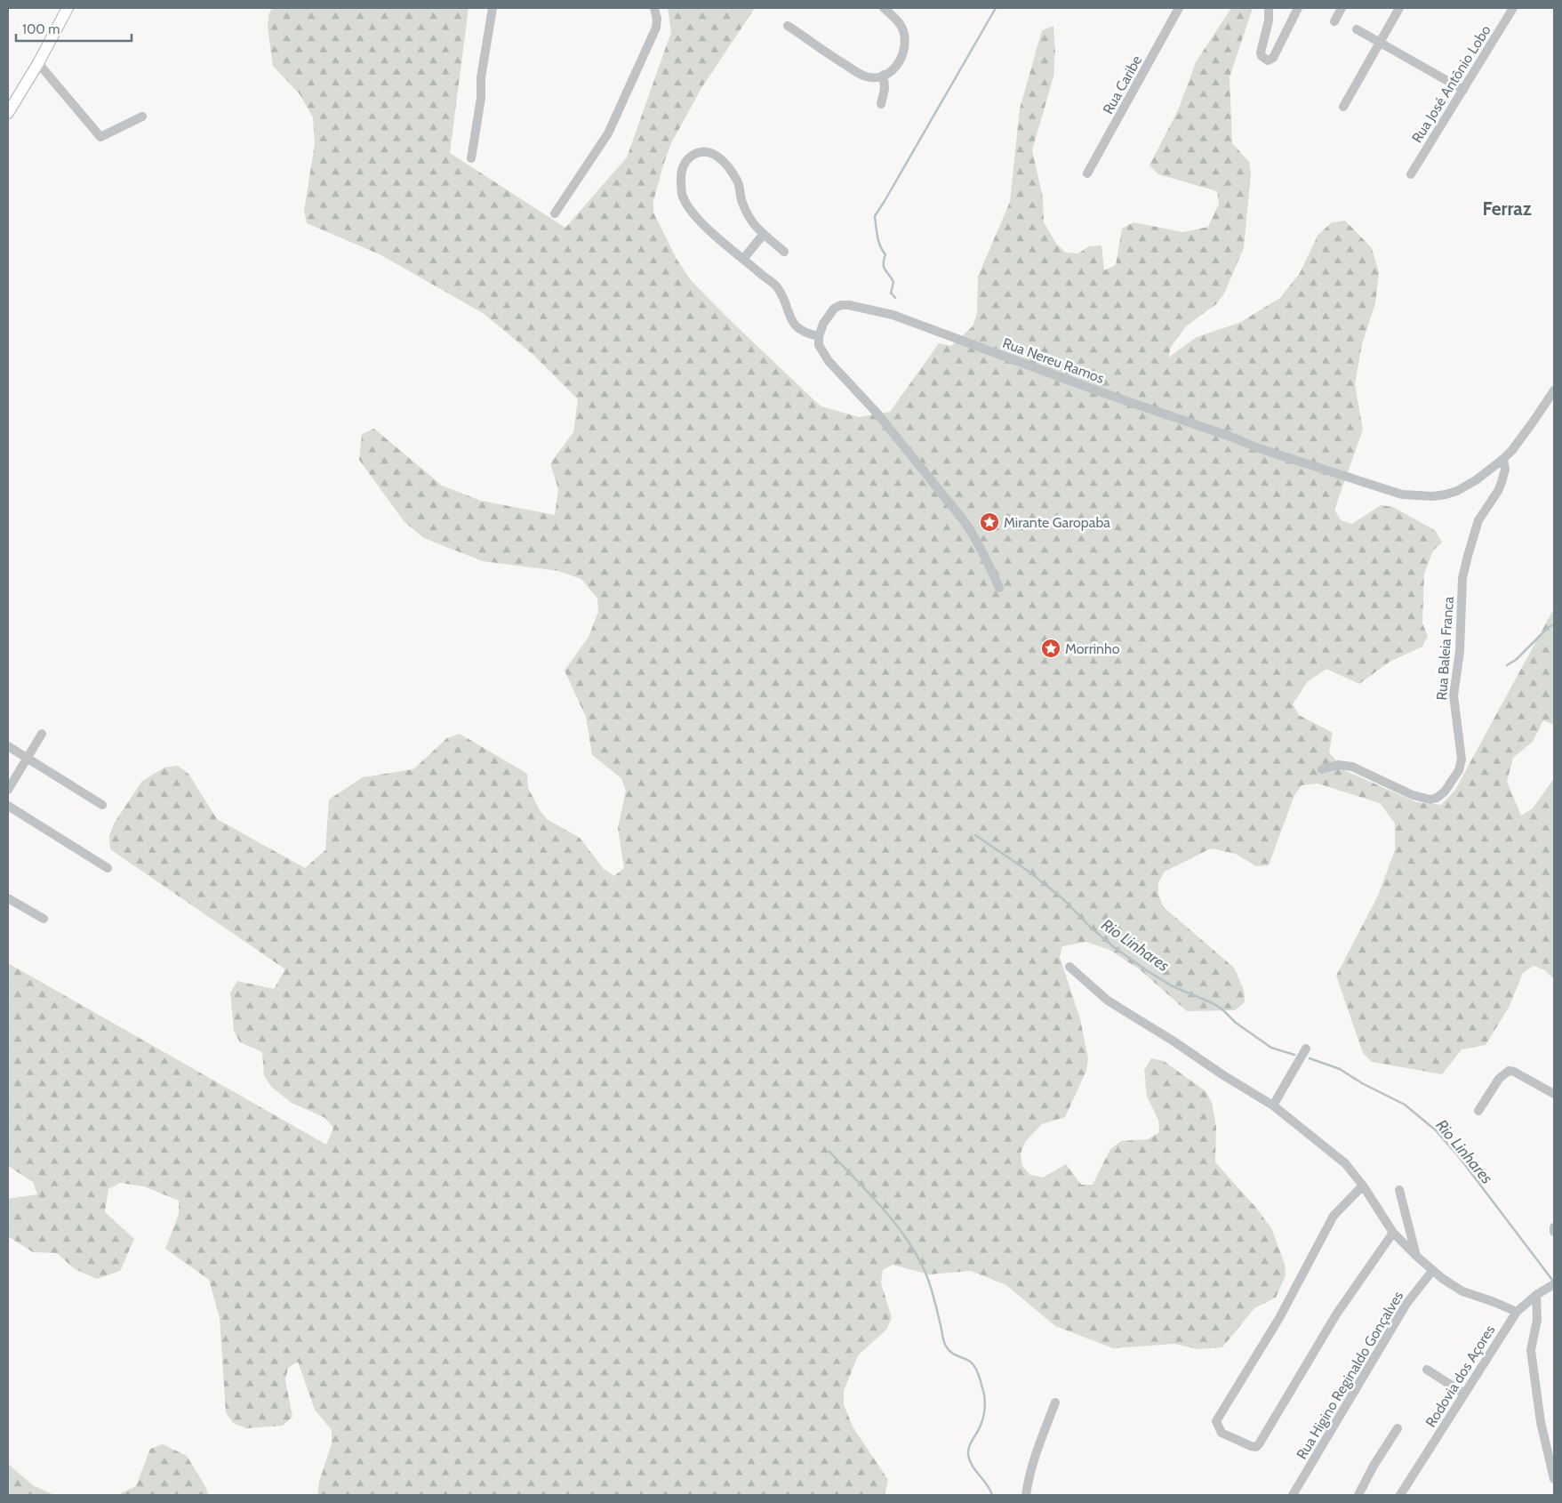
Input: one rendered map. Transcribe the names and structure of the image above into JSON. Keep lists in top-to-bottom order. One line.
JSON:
{"streets":{"street":["Rua José Antônio Lobo","Rua Caribe","Rua Nereu Ramos","Rua Baleia Franca","Rua Higino Reginaldo Gonçalves","Rodovia dos Açores"]},"crossings":[["Rua Nereu Ramos","Rua Baleia Franca"]],"districts":["Ferraz"],"water":["Rio Linhares"],"places":{"place":["Mirante Garopaba","Morrinho"]},"scale_bar":"100 m"}
